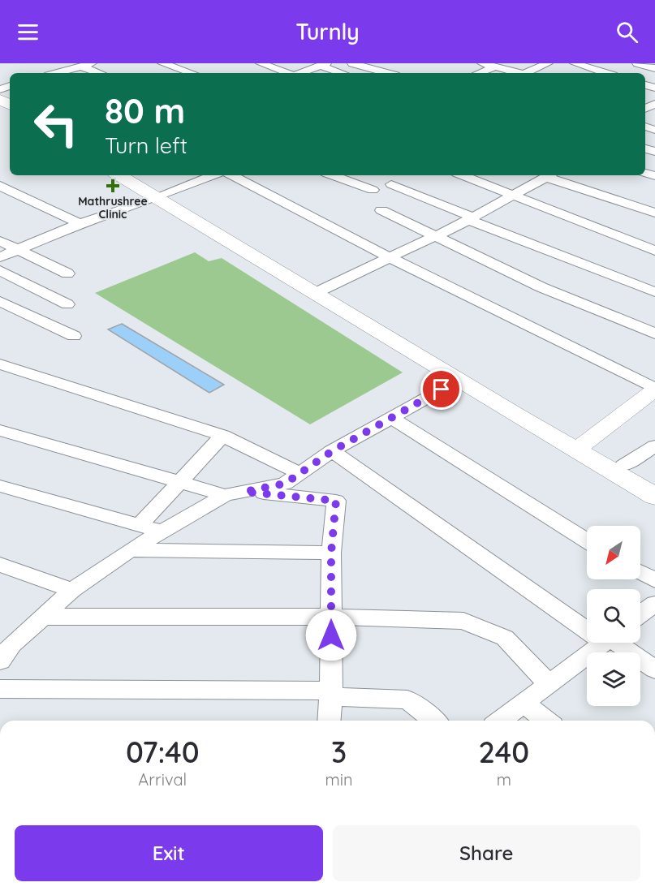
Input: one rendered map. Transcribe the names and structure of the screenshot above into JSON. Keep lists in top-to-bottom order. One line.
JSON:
{"places":{"health":["Mathrushree Clinic"]},"north":"bottom left","page":{"header":"Turnly","turn":["80 m","Turn left"],"eta":["07:40","Arrival","3","min","240","m"],"buttons":["Exit","Share"]}}
